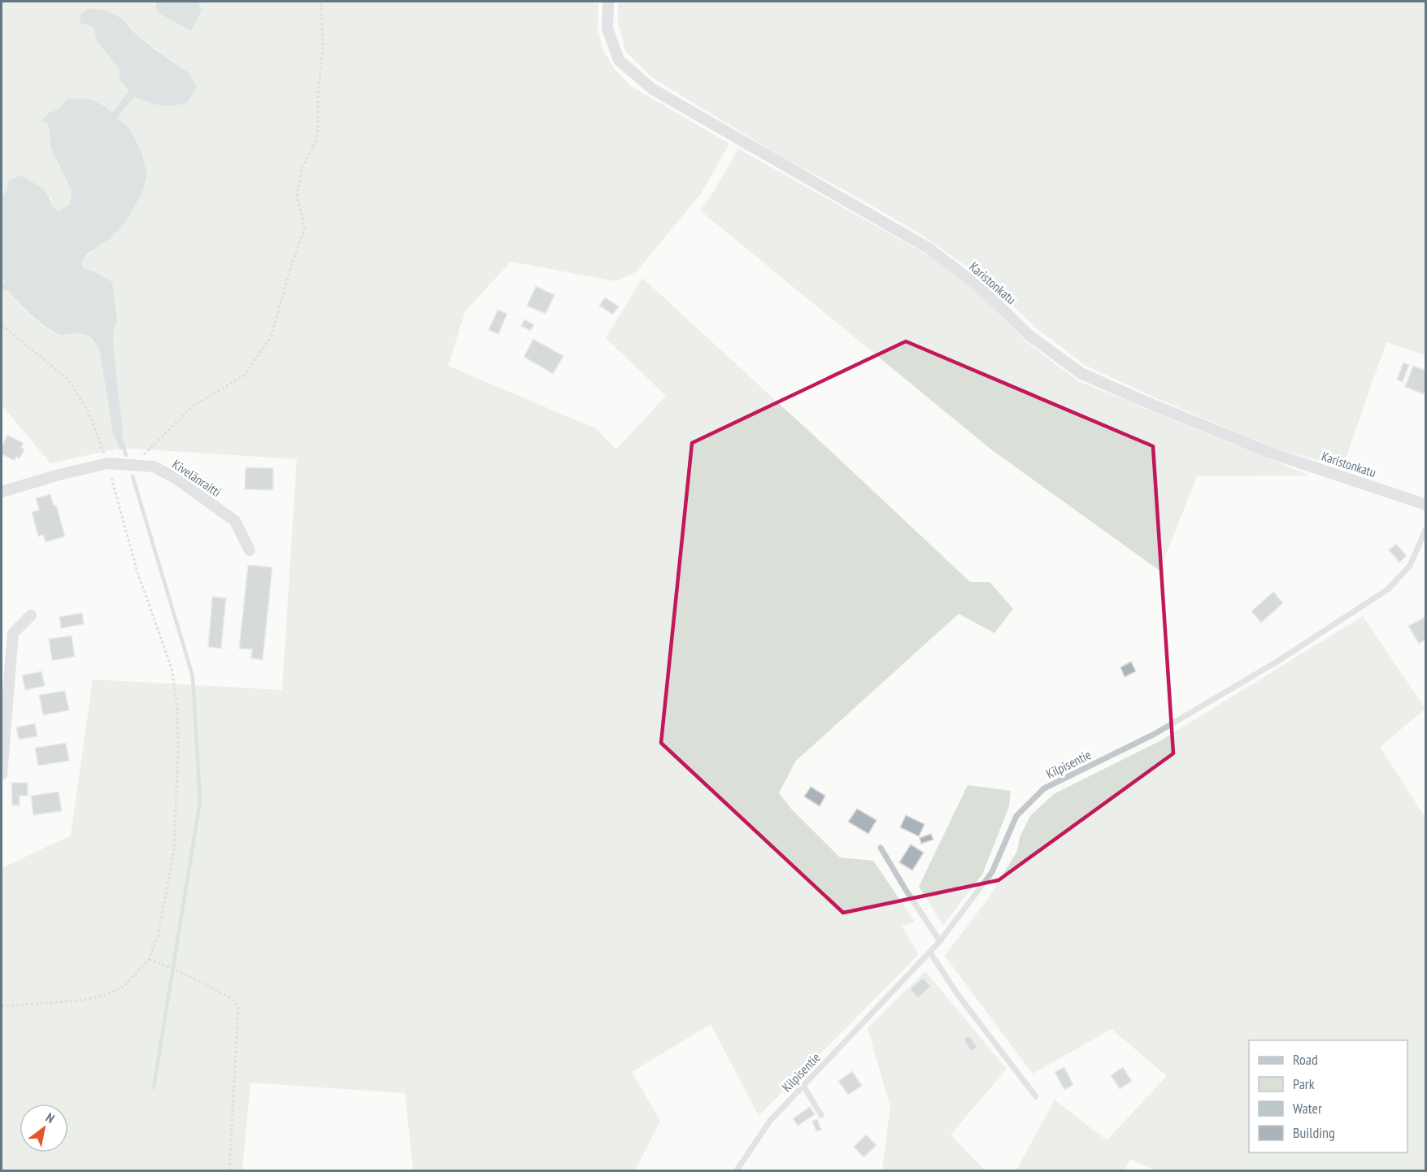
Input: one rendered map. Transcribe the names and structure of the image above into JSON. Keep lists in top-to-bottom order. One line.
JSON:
{"streets":{"street":["Karistonkatu","Kivelänraitti"],"lane":["Kilpisentie"]},"legend":["Road","Park","Water","Building"],"north":"top right"}
